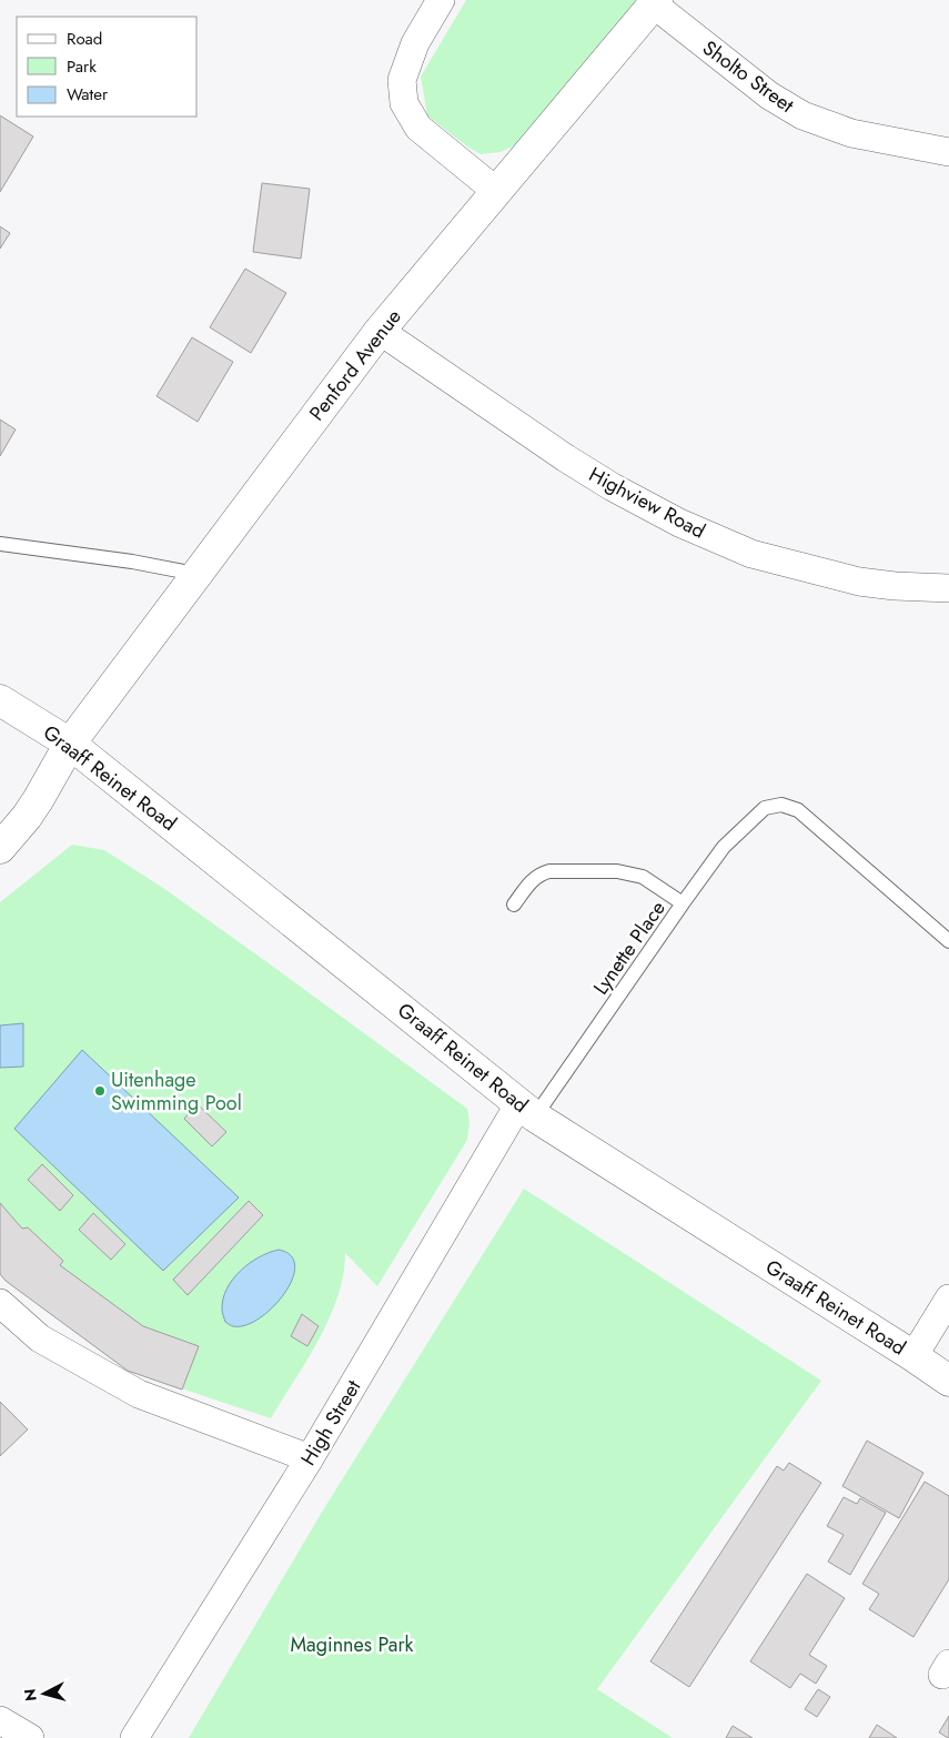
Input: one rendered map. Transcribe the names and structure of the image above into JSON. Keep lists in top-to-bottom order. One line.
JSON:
{"streets":{"main road":["Penford Avenue","Graaff Reinet Road"],"street":["Sholto Street","Highview Road","High Street"],"lane":["Lynette Place"]},"crossings":[["Sholto Street","Penford Avenue"],["Penford Avenue","Highview Road"],["Penford Avenue","Graaff Reinet Road"],["Graaff Reinet Road","Lynette Place"],["Graaff Reinet Road","High Street"],["Lynette Place","High Street"]],"parks":["Maginnes Park"],"places":["Uitenhage Swimming Pool"],"legend":["Road","Park","Water"],"north":"left"}
